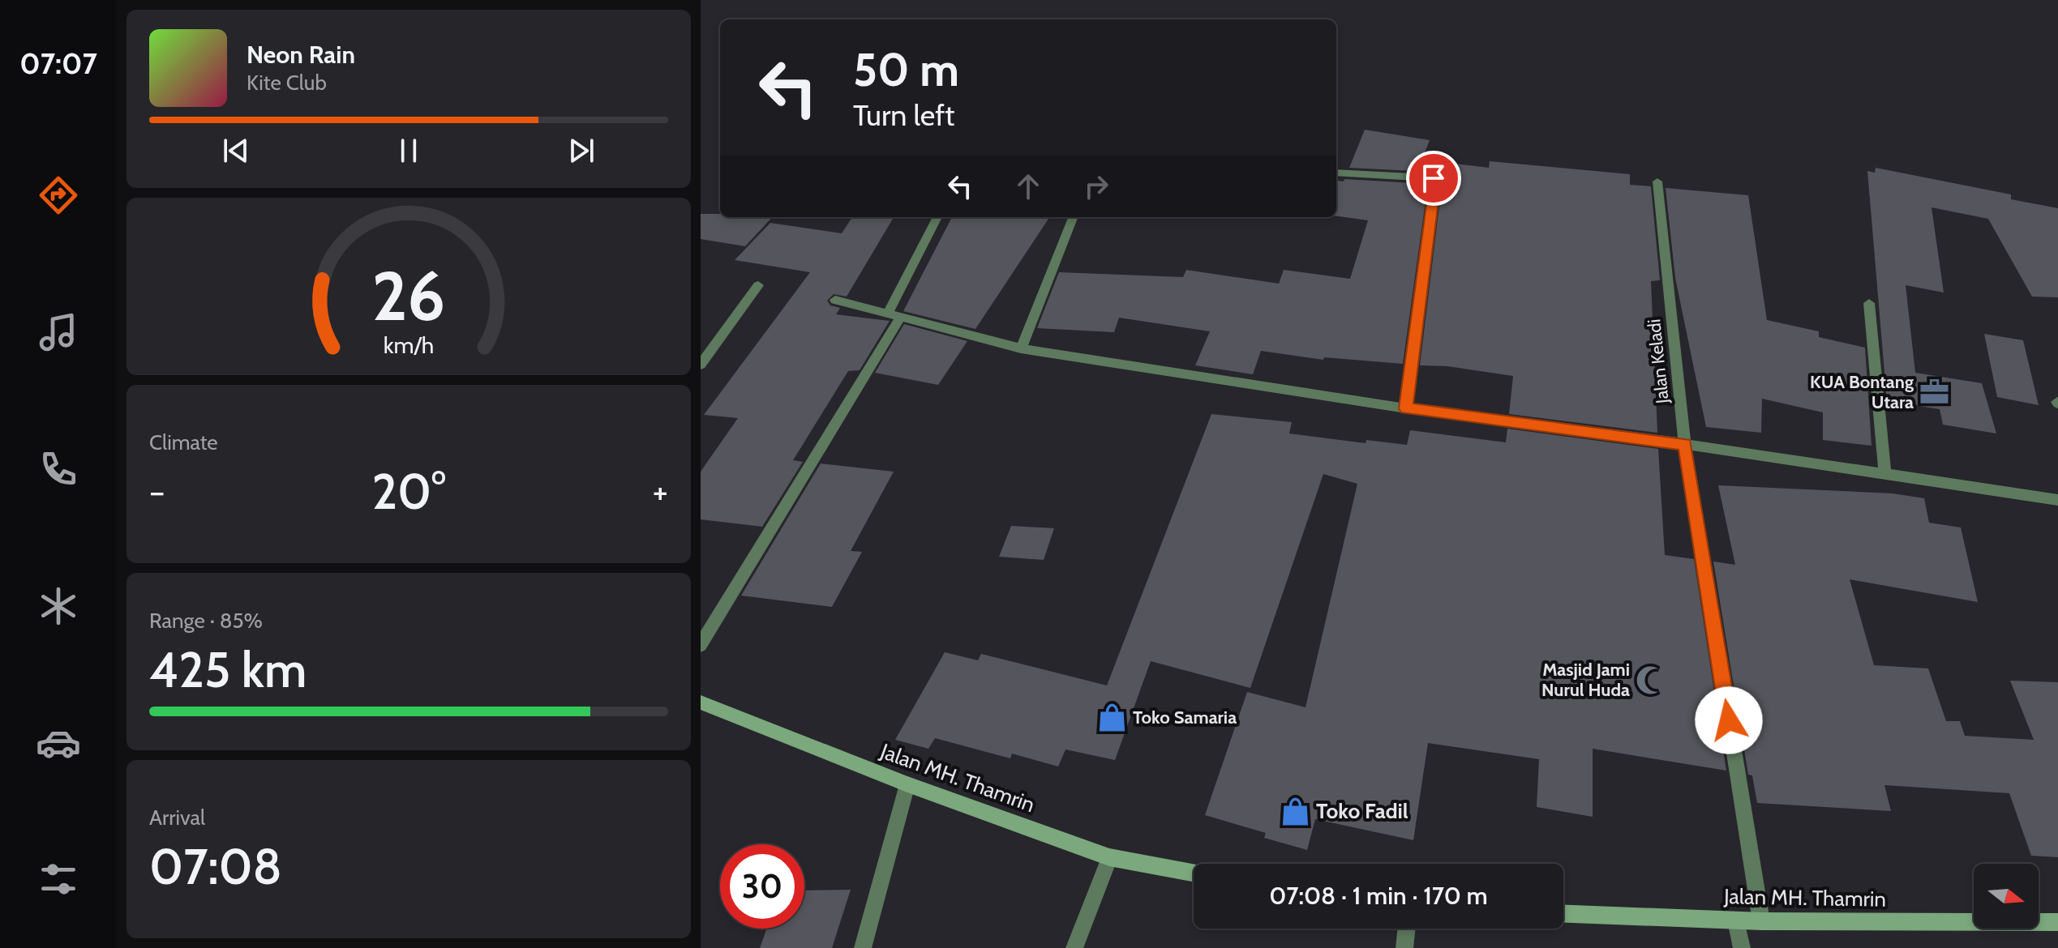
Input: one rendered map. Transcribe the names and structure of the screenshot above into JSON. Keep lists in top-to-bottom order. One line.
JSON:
{"streets":{"street":["Jalan Keladi","Jalan MH. Thamrin"]},"crossings":[["Jalan Keladi","Jalan MH. Thamrin"]],"places":{"office":["KUA Bontang Utara"],"mosque":["Masjid Jami Nurul Huda"],"shop":["Toko Samaria","Toko Fadil"]},"north":"right","page":{"tabs":"07:07","turn":["50 m","Turn left"],"song":["Neon Rain","Kite Club"],"tile":["Climate",["Range · 85%","425 km"],["Arrival","07:08"]],"heat":["−","20°","+"],"limit":"30","trip":"07:08 · 1 min · 170 m","gauge":["26","km/h"]}}
